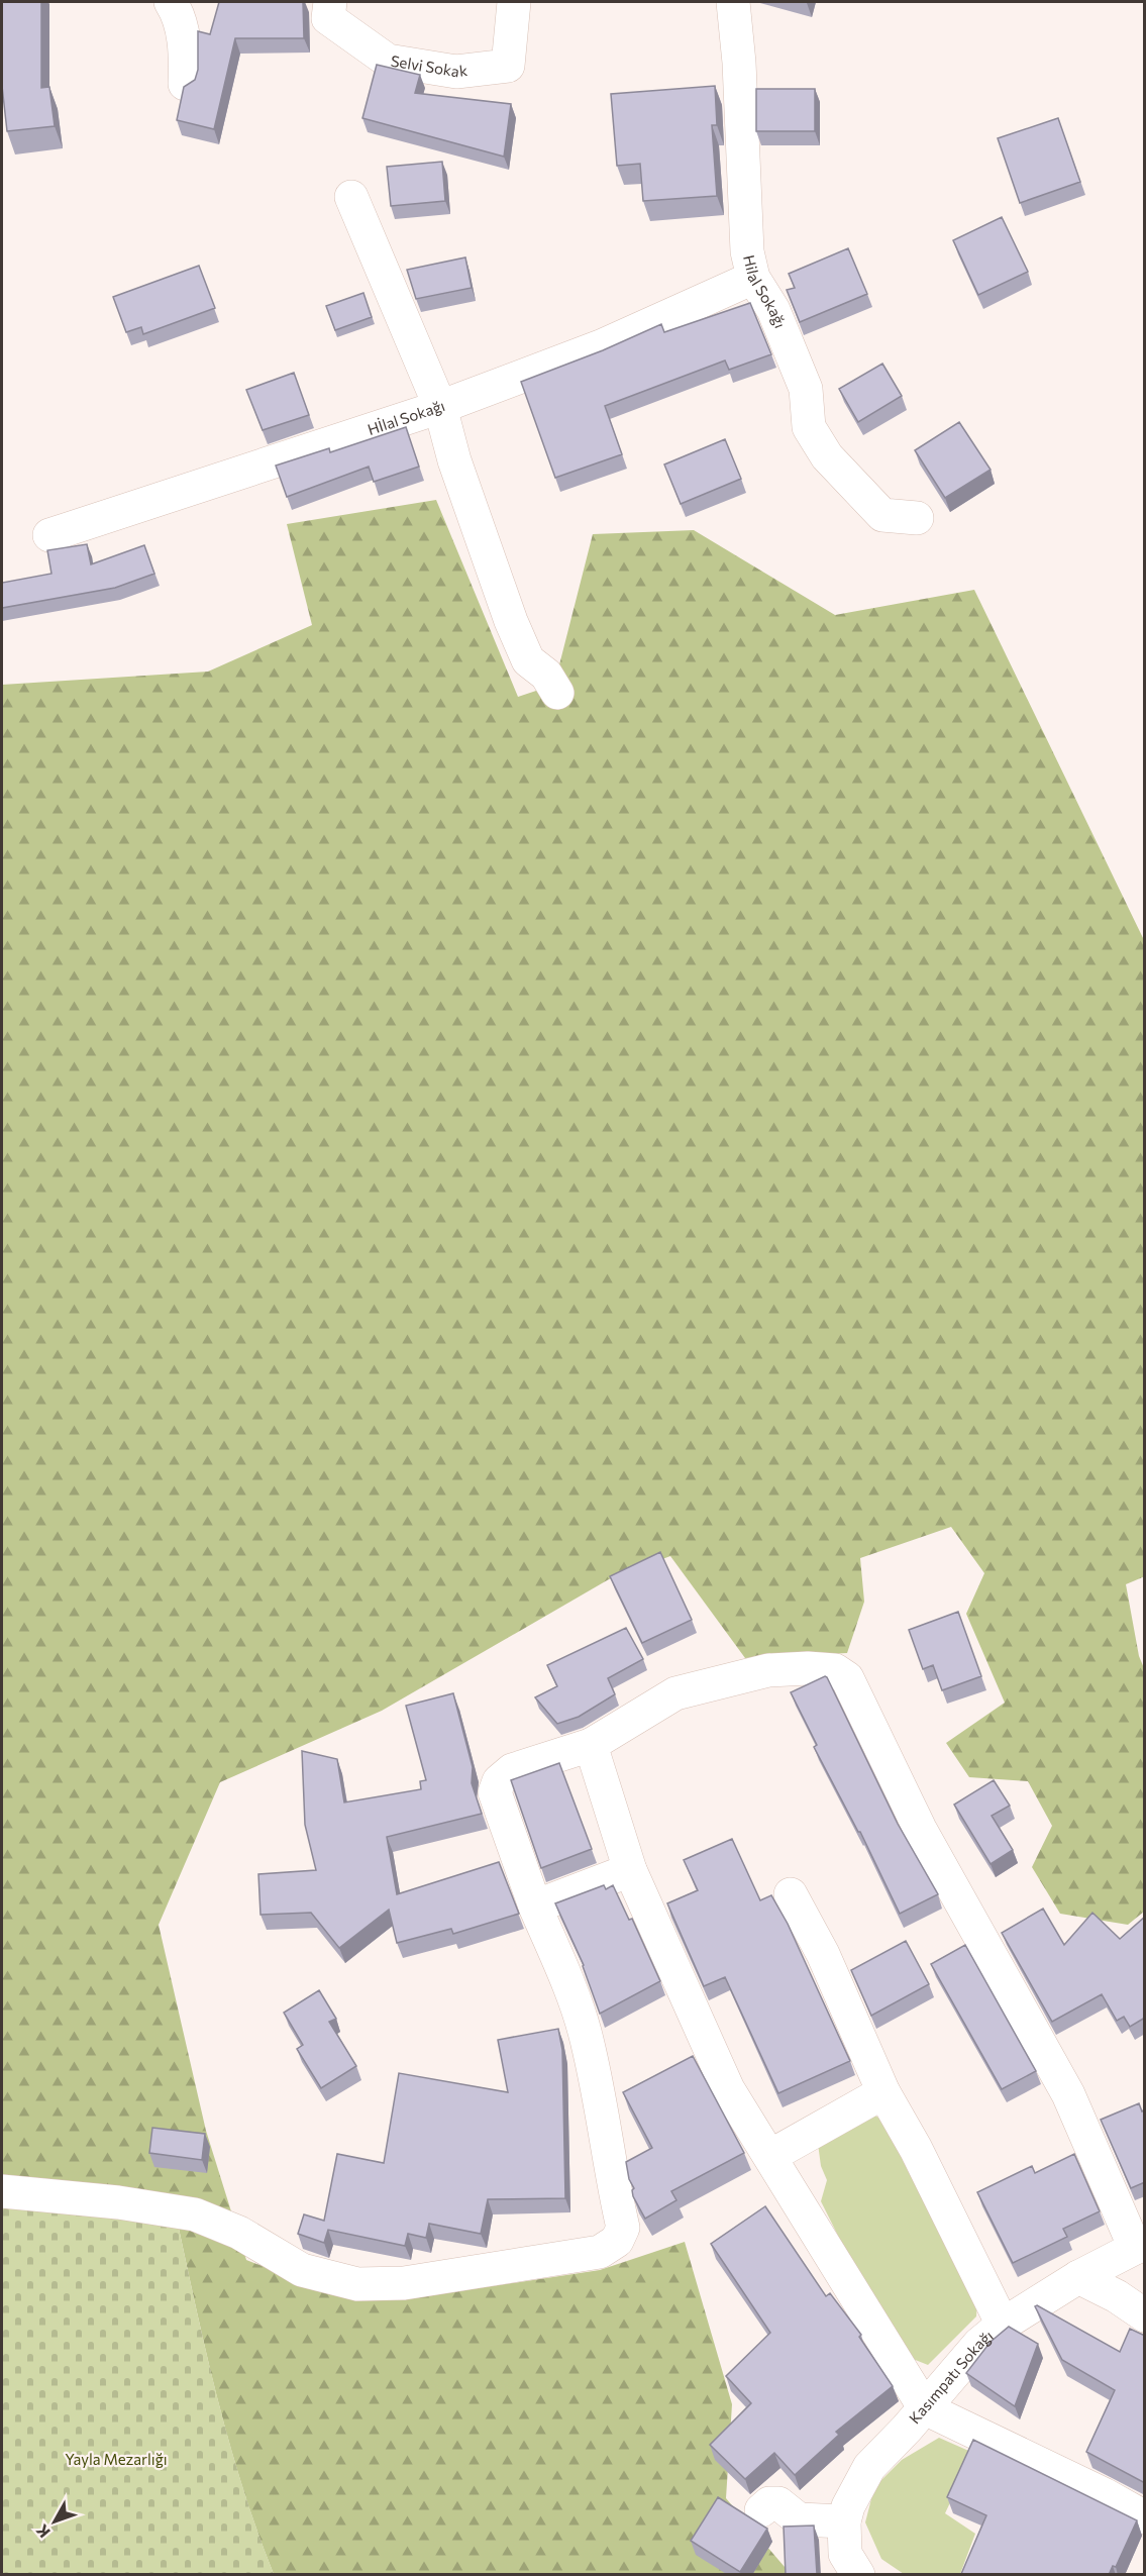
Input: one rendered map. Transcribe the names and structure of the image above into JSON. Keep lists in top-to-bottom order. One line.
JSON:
{"streets":{"street":["Selvi Sokak","Hilal Sokağı","Hİlal Sokağı","Kasımpatı Sokağı"]},"crossings":[["Hilal Sokağı","Hİlal Sokağı"]],"parks":["Yayla Mezarlığı"],"north":"bottom left"}
